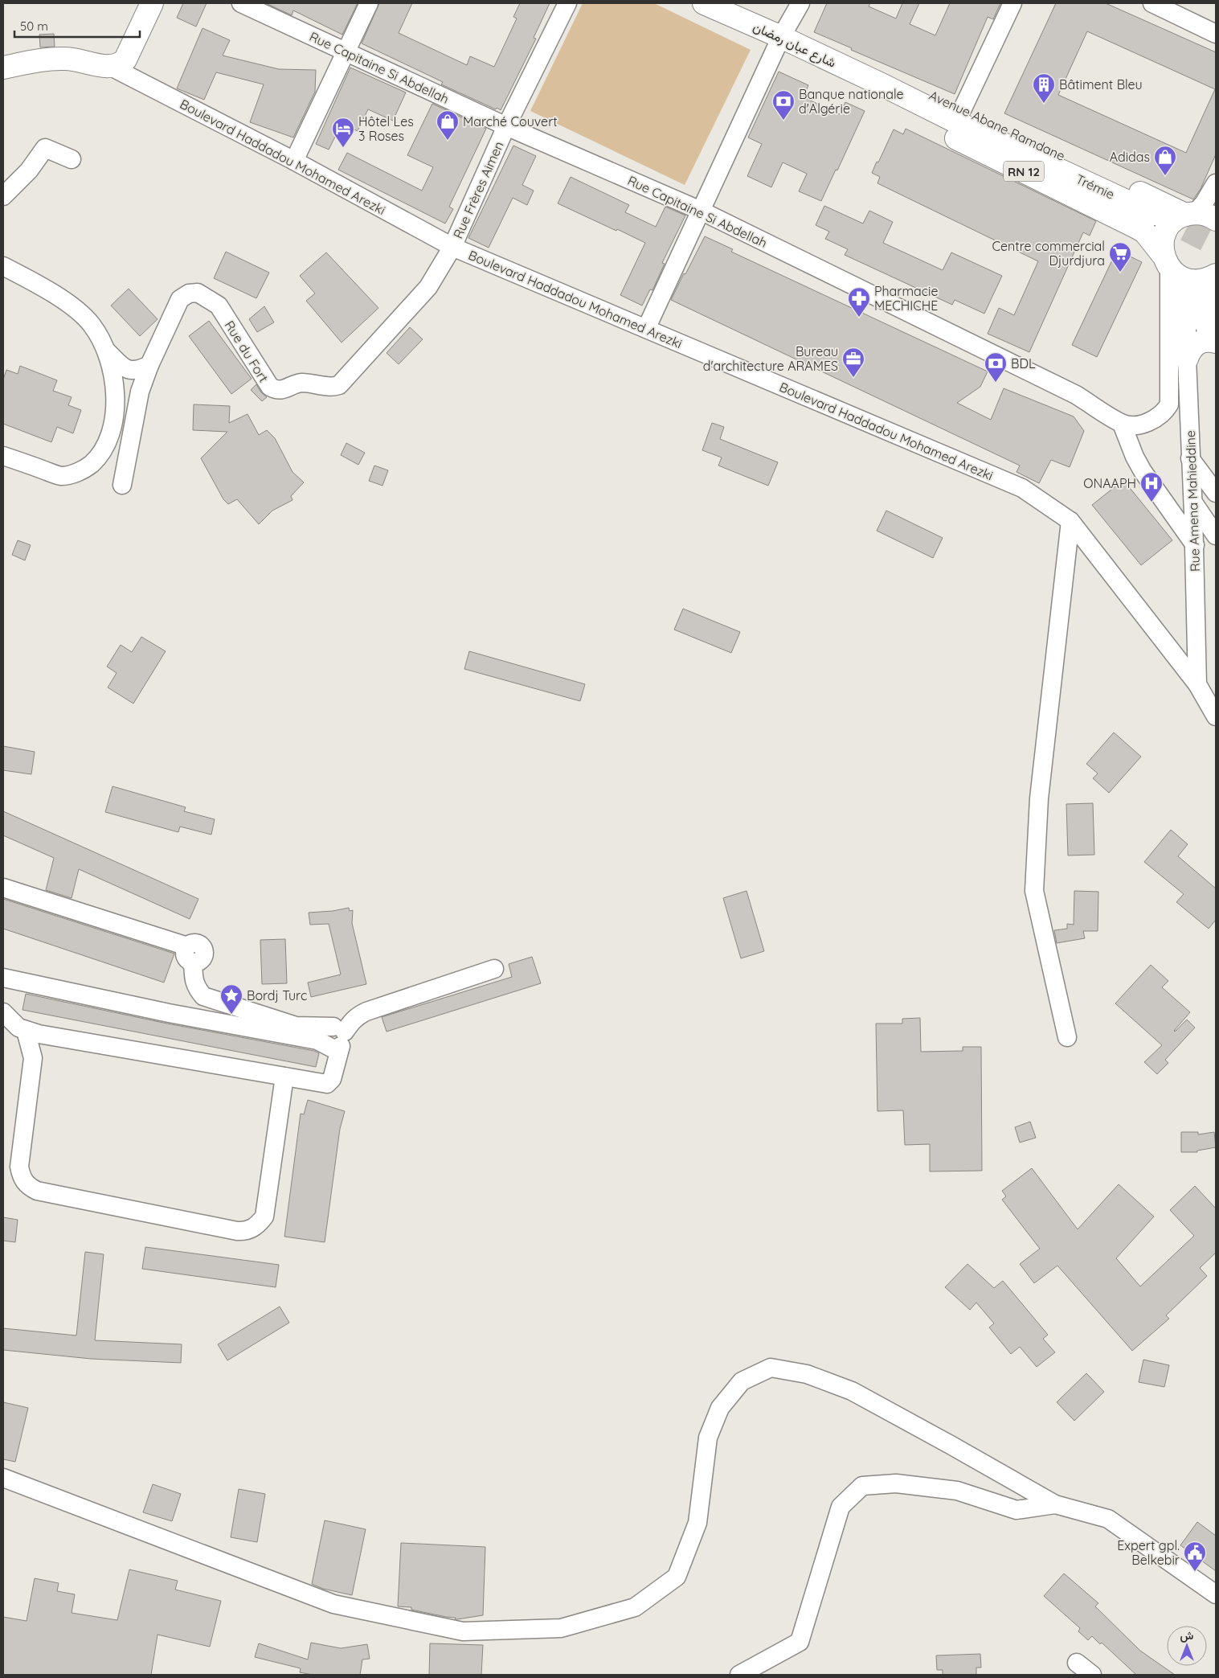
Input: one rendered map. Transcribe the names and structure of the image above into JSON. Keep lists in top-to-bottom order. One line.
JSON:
{"streets":{"main road":["شارع عبان رمضان","Avenue Abane Ramdane","Boulevard Haddadou Mohamed Arezki","RN 12","Trémie"],"street":["Rue Capitaine Si Abdellah","Rue Frères Aimen","Rue du Fort","Rue Amena Mahieddine"]},"crossings":[["شارع عبان رمضان","Avenue Abane Ramdane"],["شارع عبان رمضان","Trémie"],["Rue Capitaine Si Abdellah","Rue Frères Aimen"],["Avenue Abane Ramdane","Trémie"],["Avenue Abane Ramdane","Rue Amena Mahieddine"],["Boulevard Haddadou Mohamed Arezki","Rue Frères Aimen"],["Boulevard Haddadou Mohamed Arezki","Rue du Fort"],["Boulevard Haddadou Mohamed Arezki","Rue Amena Mahieddine"],["Rue Frères Aimen","Rue du Fort"]],"places":{"building":["Bâtiment Bleu"],"bank":["Banque nationale d'Algérie","BDL"],"shop":["Marché Couvert","Adidas"],"hotel":["Hôtel Les 3 Roses"],"supermarket":["Centre commercial Djurdjura"],"pharmacy":["Pharmacie MECHICHE"],"office":["Bureau d'architecture ARAMES"],"hospital":["ONAAPH"],"place":["Bordj Turc"],"public building":["Expert gpl. Belkebir"]},"scale_bar":"50 m","north":"top"}
